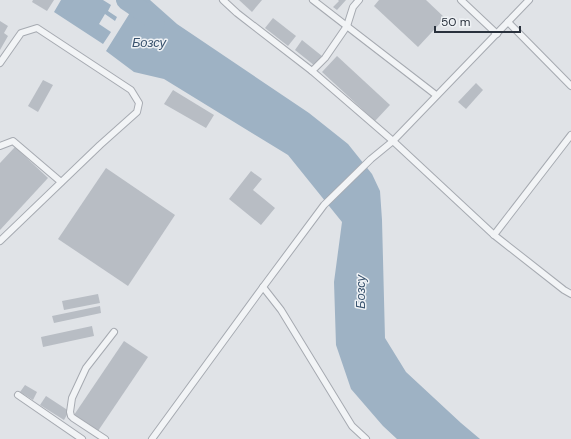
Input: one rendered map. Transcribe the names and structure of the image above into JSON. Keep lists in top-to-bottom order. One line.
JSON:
{"water":["Бозсу"],"scale_bar":"50 m"}
